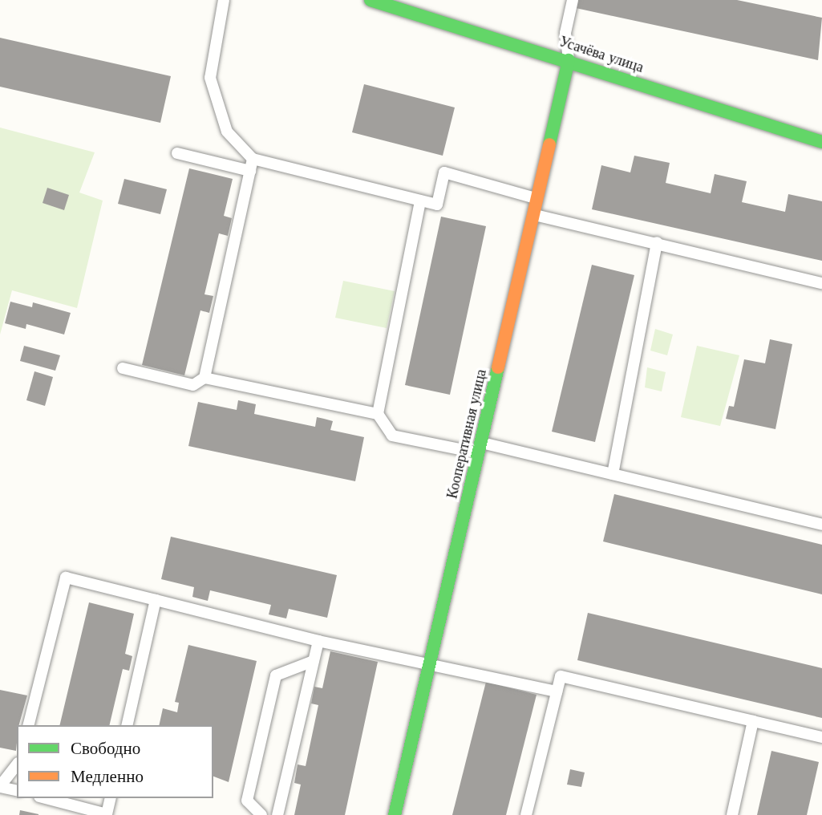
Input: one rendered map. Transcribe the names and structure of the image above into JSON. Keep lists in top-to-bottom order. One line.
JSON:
{"streets":{"street":["Усачёва улица","Кооперативная улица"]},"crossings":[["Усачёва улица","Кооперативная улица"]],"legend":["Свободно","Медленно"]}
